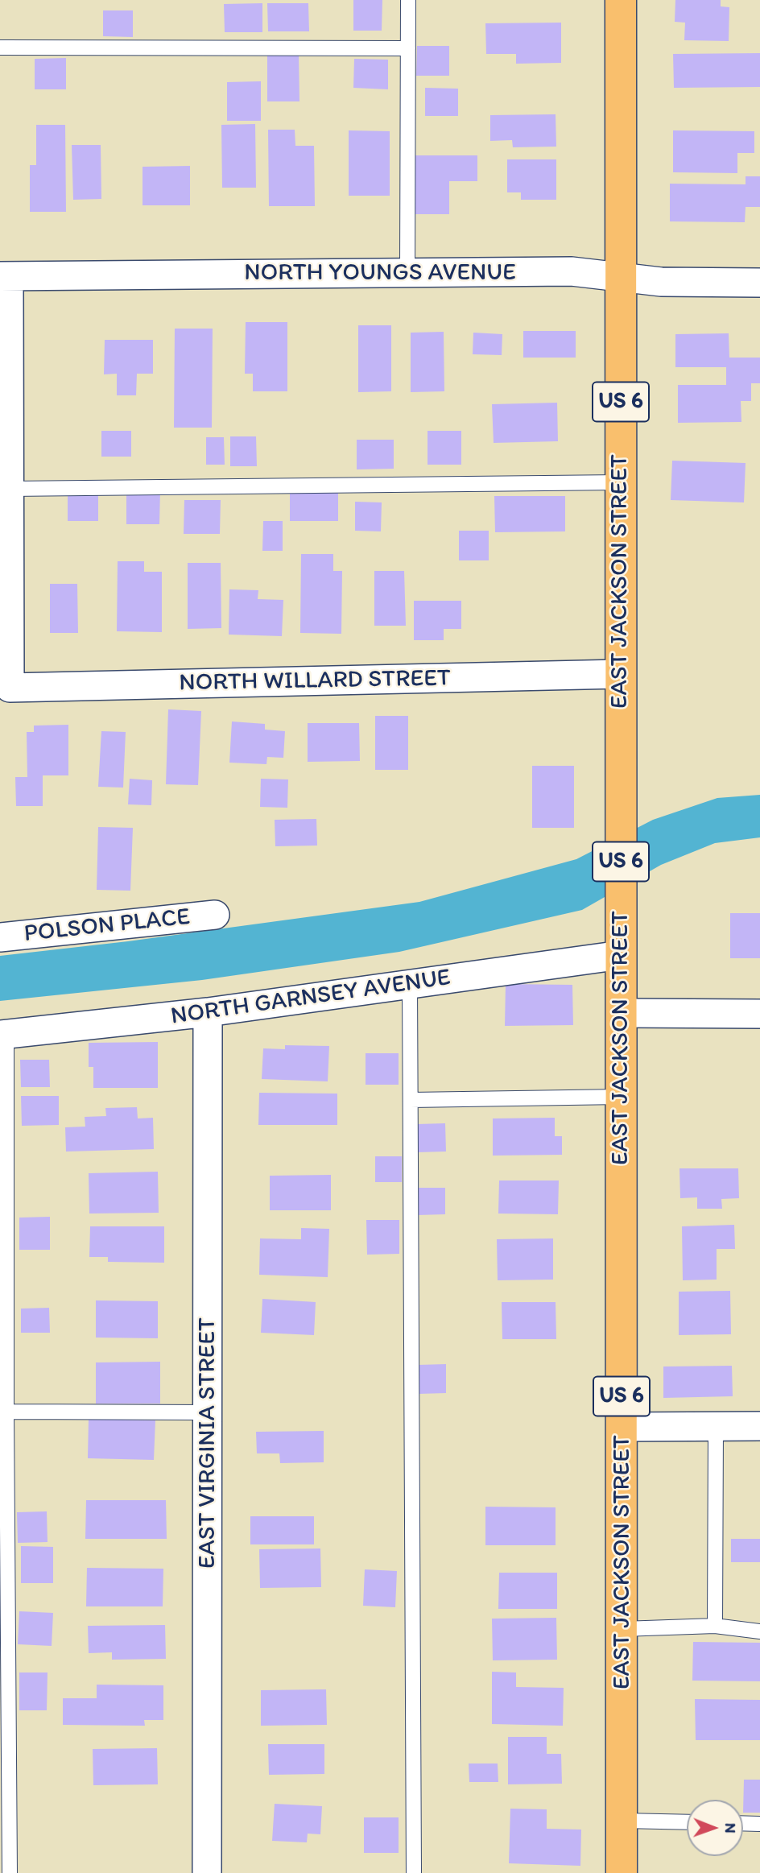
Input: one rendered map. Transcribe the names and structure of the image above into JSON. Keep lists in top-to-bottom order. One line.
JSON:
{"streets":{"main road":["US 6","EAST JACKSON STREET"],"street":["NORTH YOUNGS AVENUE","NORTH WILLARD STREET","POLSON PLACE","NORTH GARNSEY AVENUE","EAST VIRGINIA STREET"]},"crossings":[["NORTH YOUNGS AVENUE","EAST JACKSON STREET"],["EAST JACKSON STREET","NORTH WILLARD STREET"],["EAST JACKSON STREET","NORTH GARNSEY AVENUE"],["NORTH GARNSEY AVENUE","EAST VIRGINIA STREET"]],"north":"right"}
